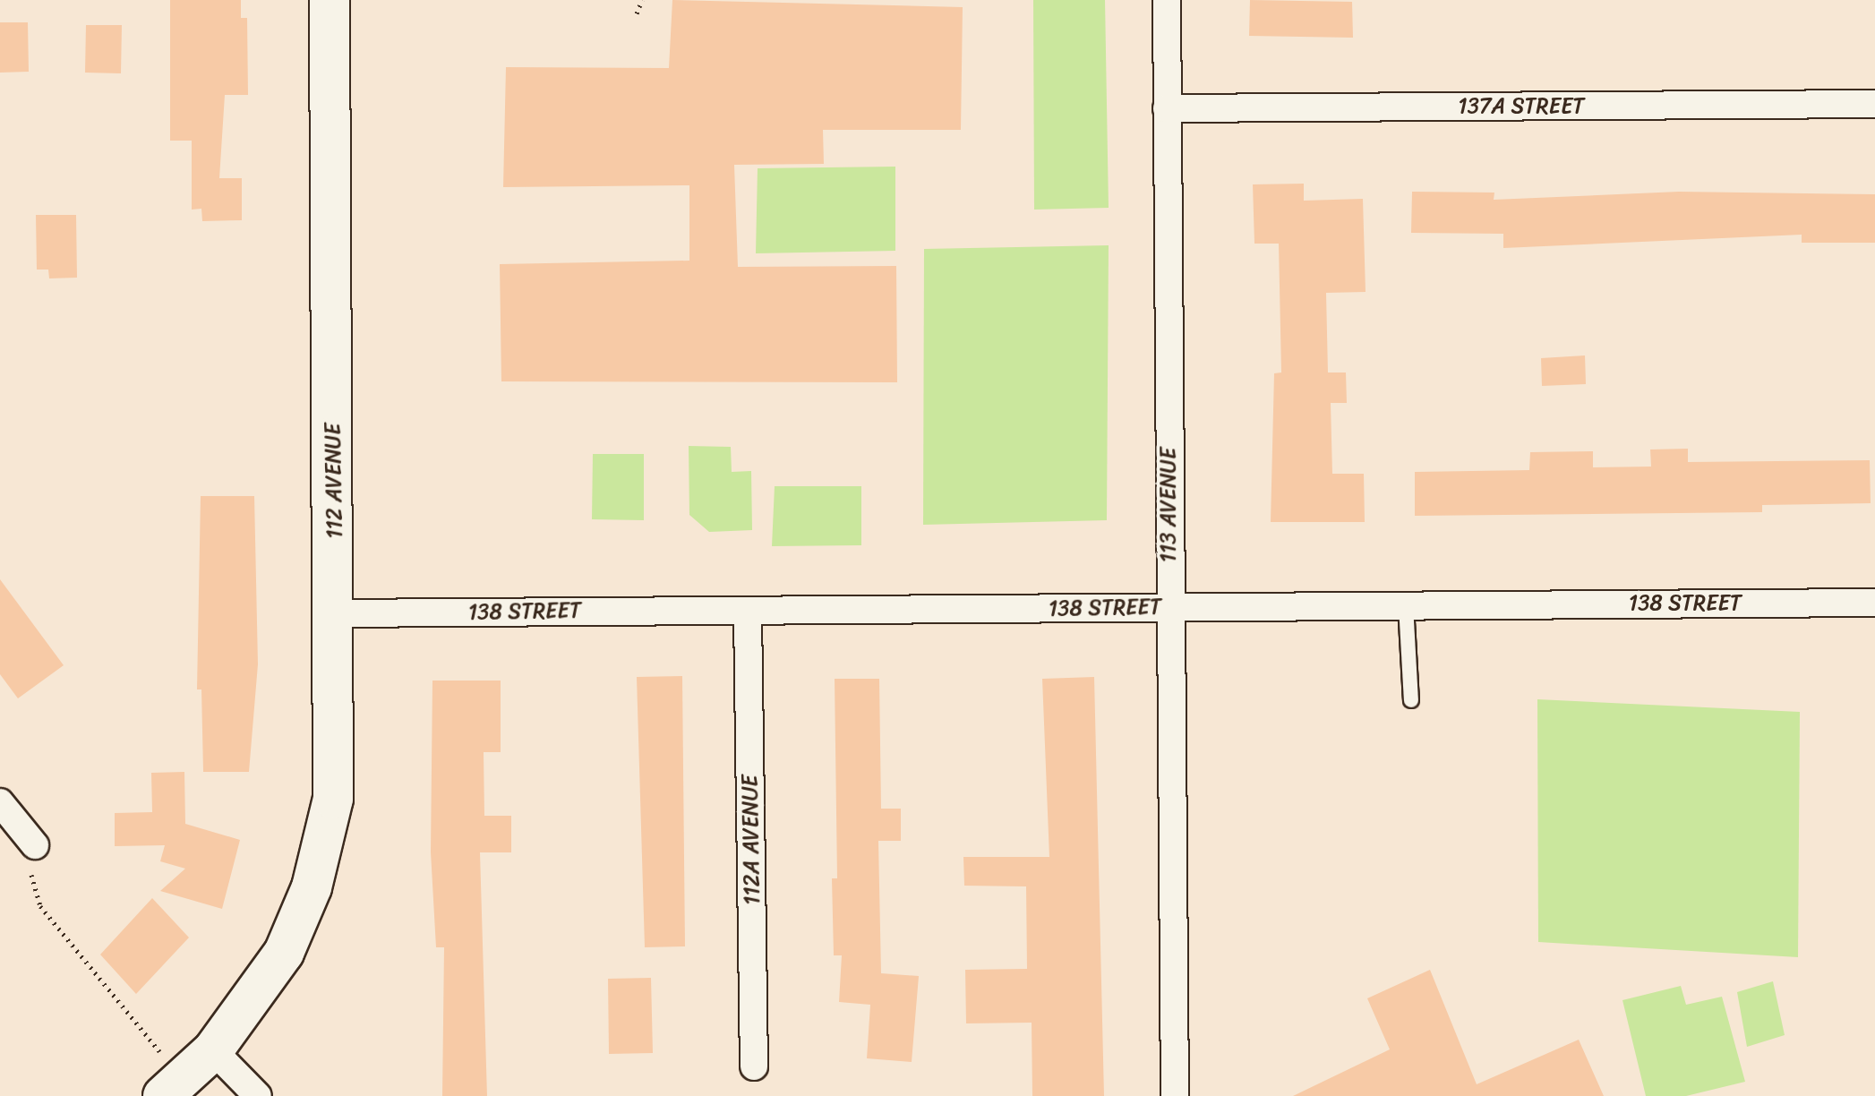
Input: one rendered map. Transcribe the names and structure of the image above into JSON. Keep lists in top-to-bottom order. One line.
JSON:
{"streets":{"main road":["112 AVENUE"],"street":["137A STREET","113 AVENUE","138 STREET","112A AVENUE"]},"crossings":[["137A STREET","113 AVENUE"],["112 AVENUE","138 STREET"],["113 AVENUE","138 STREET"],["138 STREET","112A AVENUE"]]}
